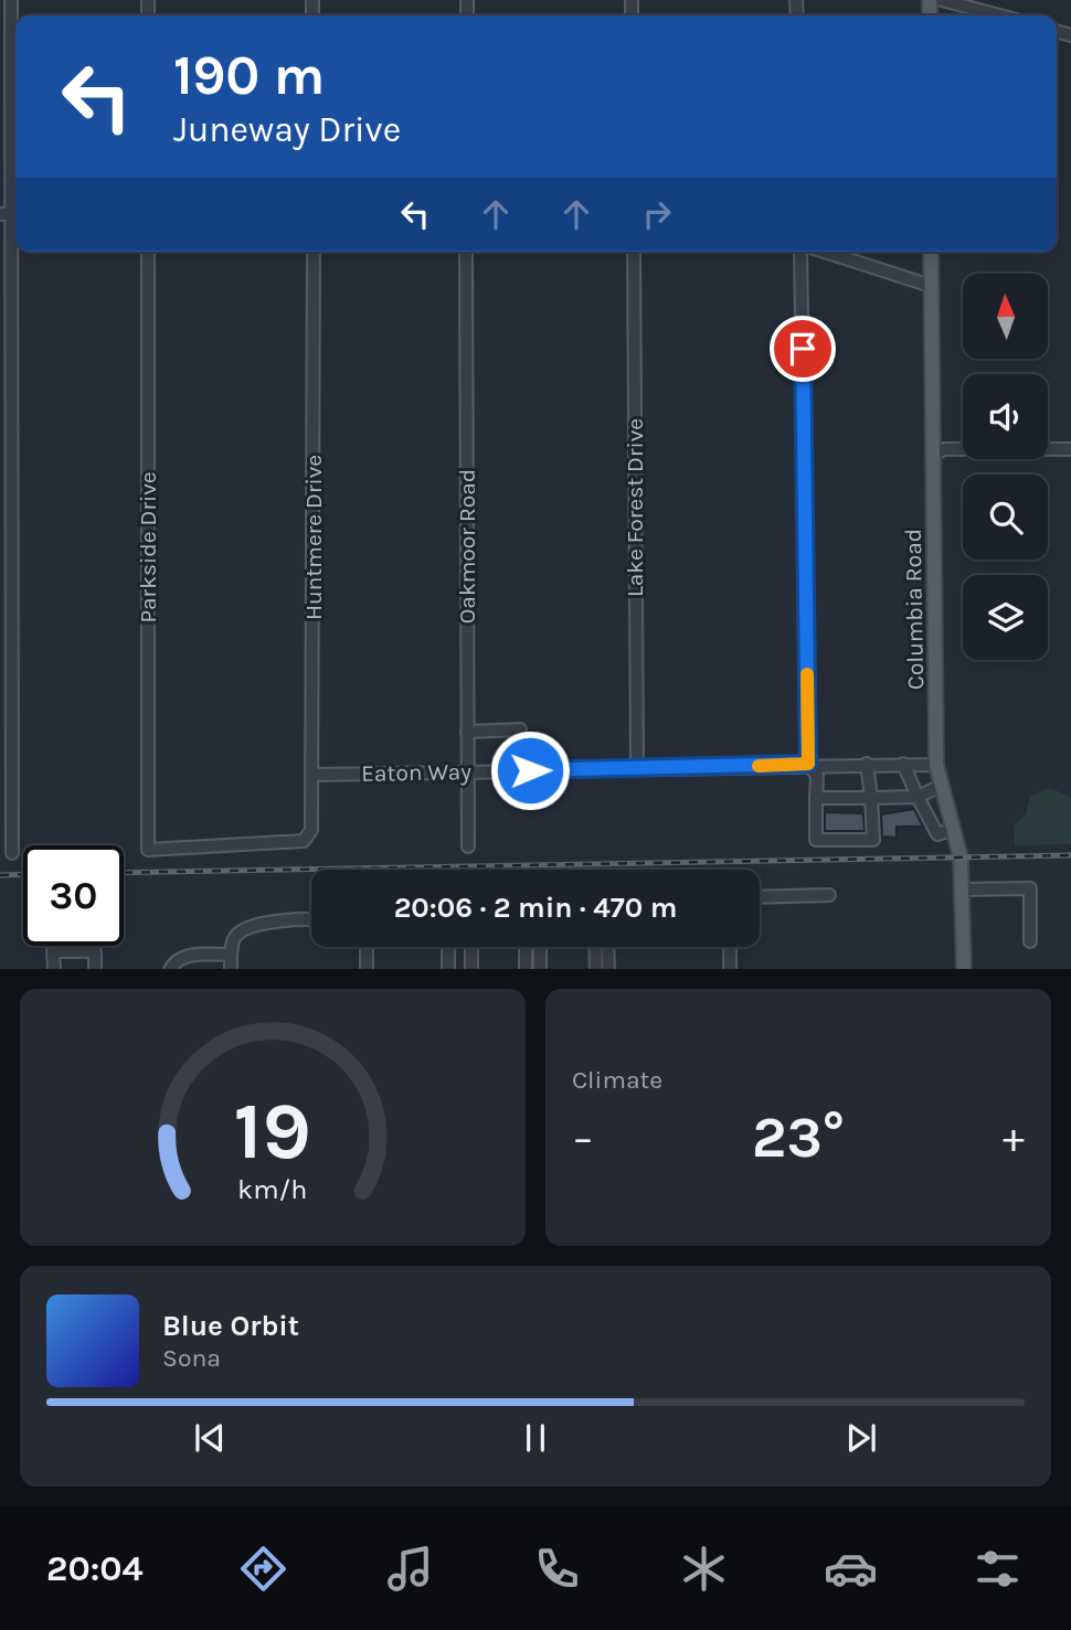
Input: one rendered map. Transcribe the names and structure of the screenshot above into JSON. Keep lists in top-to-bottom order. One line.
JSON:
{"streets":{"main road":["Columbia Road"],"street":["Lake Forest Drive","Huntmere Drive","Oakmoor Road","Parkside Drive","Eaton Way"]},"crossings":[["Lake Forest Drive","Eaton Way"],["Huntmere Drive","Parkside Drive"],["Huntmere Drive","Eaton Way"],["Oakmoor Road","Eaton Way"],["Columbia Road","Eaton Way"]],"north":"top","page":{"turn":["190 m","Juneway Drive"],"limit":"30","trip":"20:06 · 2 min · 470 m","tile":"Climate","heat":["−","23°","+"],"song":["Blue Orbit","Sona"],"tabs":"20:04","gauge":["19","km/h"]}}
